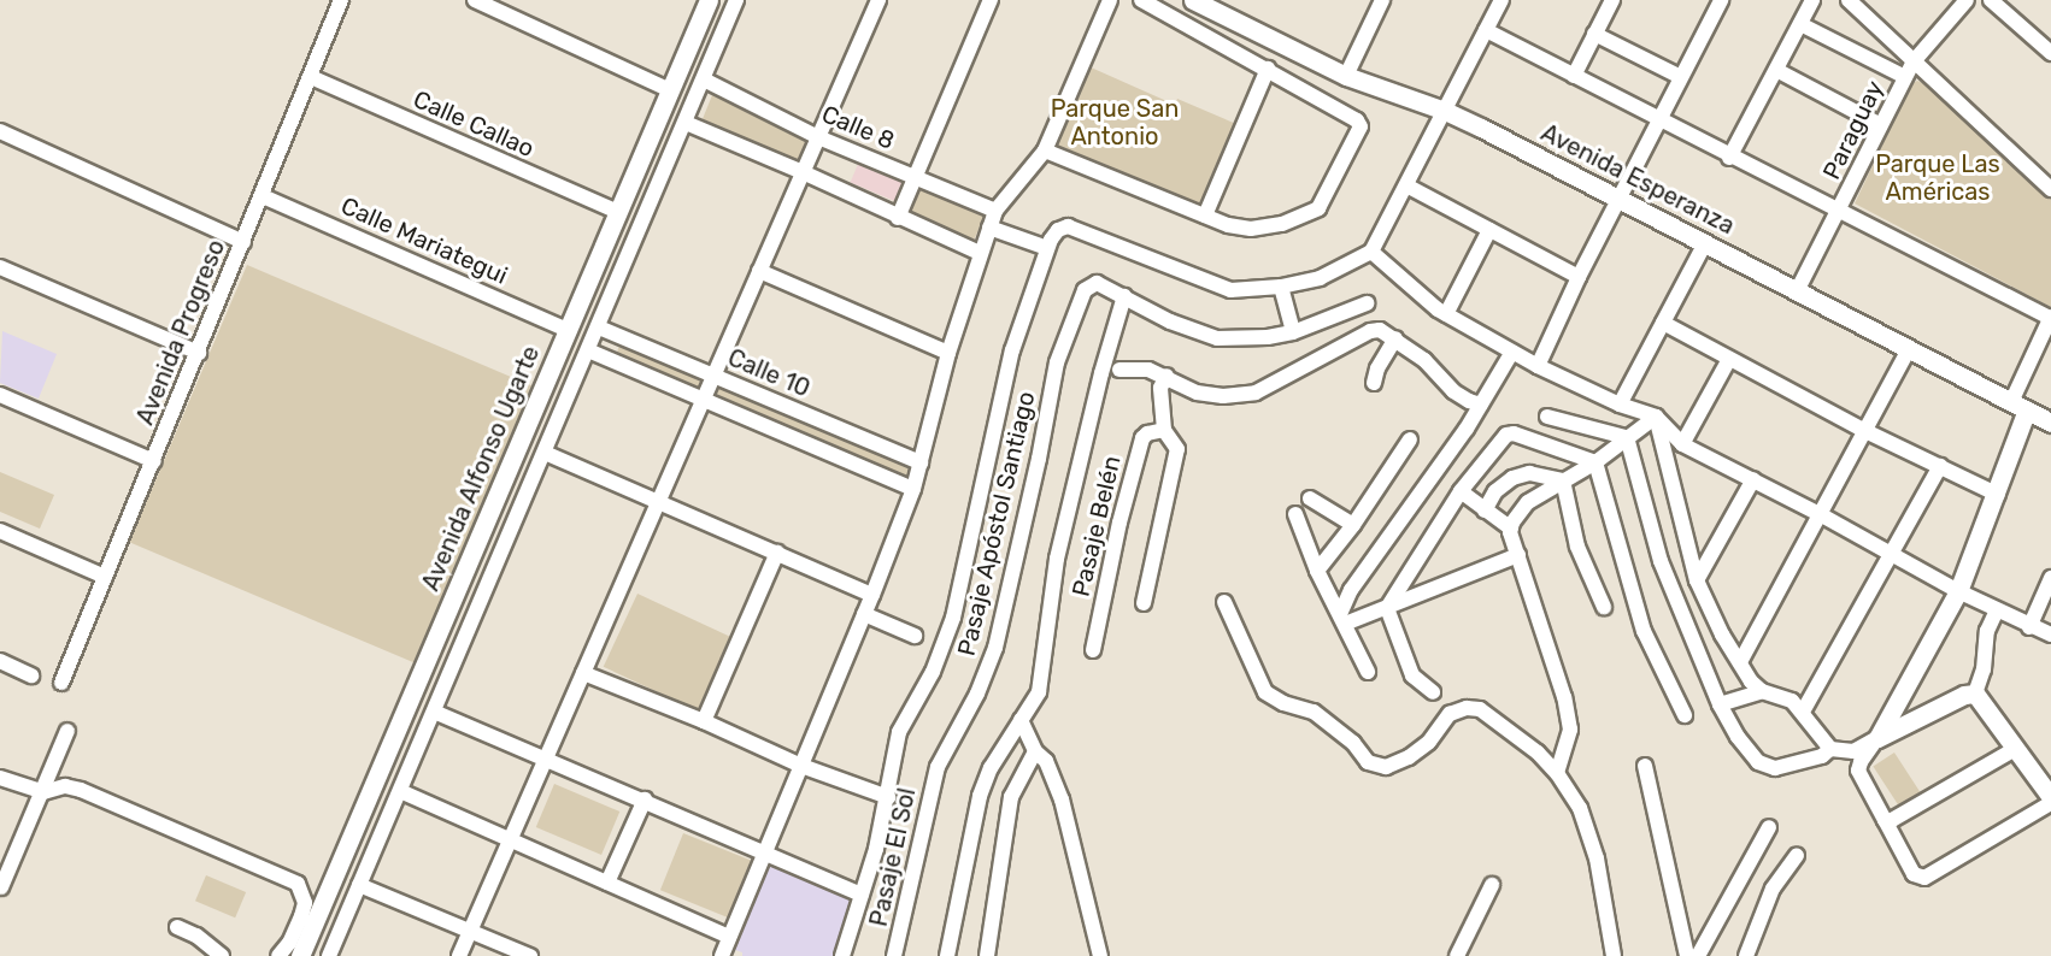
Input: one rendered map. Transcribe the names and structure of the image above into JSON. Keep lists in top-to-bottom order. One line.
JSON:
{"streets":{"street":["Calle Callao","Calle 8","Paraguay","Avenida Esperanza","Calle Mariategui","Avenida Progreso","Calle 10","Avenida Alfonso Ugarte","Pasaje Apóstol Santiago","Pasaje Belén","Pasaje El Sol"]},"crossings":[["Calle Callao","Avenida Progreso"],["Calle Callao","Avenida Alfonso Ugarte"],["Paraguay","Avenida Esperanza"],["Calle Mariategui","Avenida Progreso"],["Calle Mariategui","Avenida Alfonso Ugarte"],["Pasaje Apóstol Santiago","Pasaje El Sol"]],"parks":["Parque San Antonio","Parque Las Américas"]}
